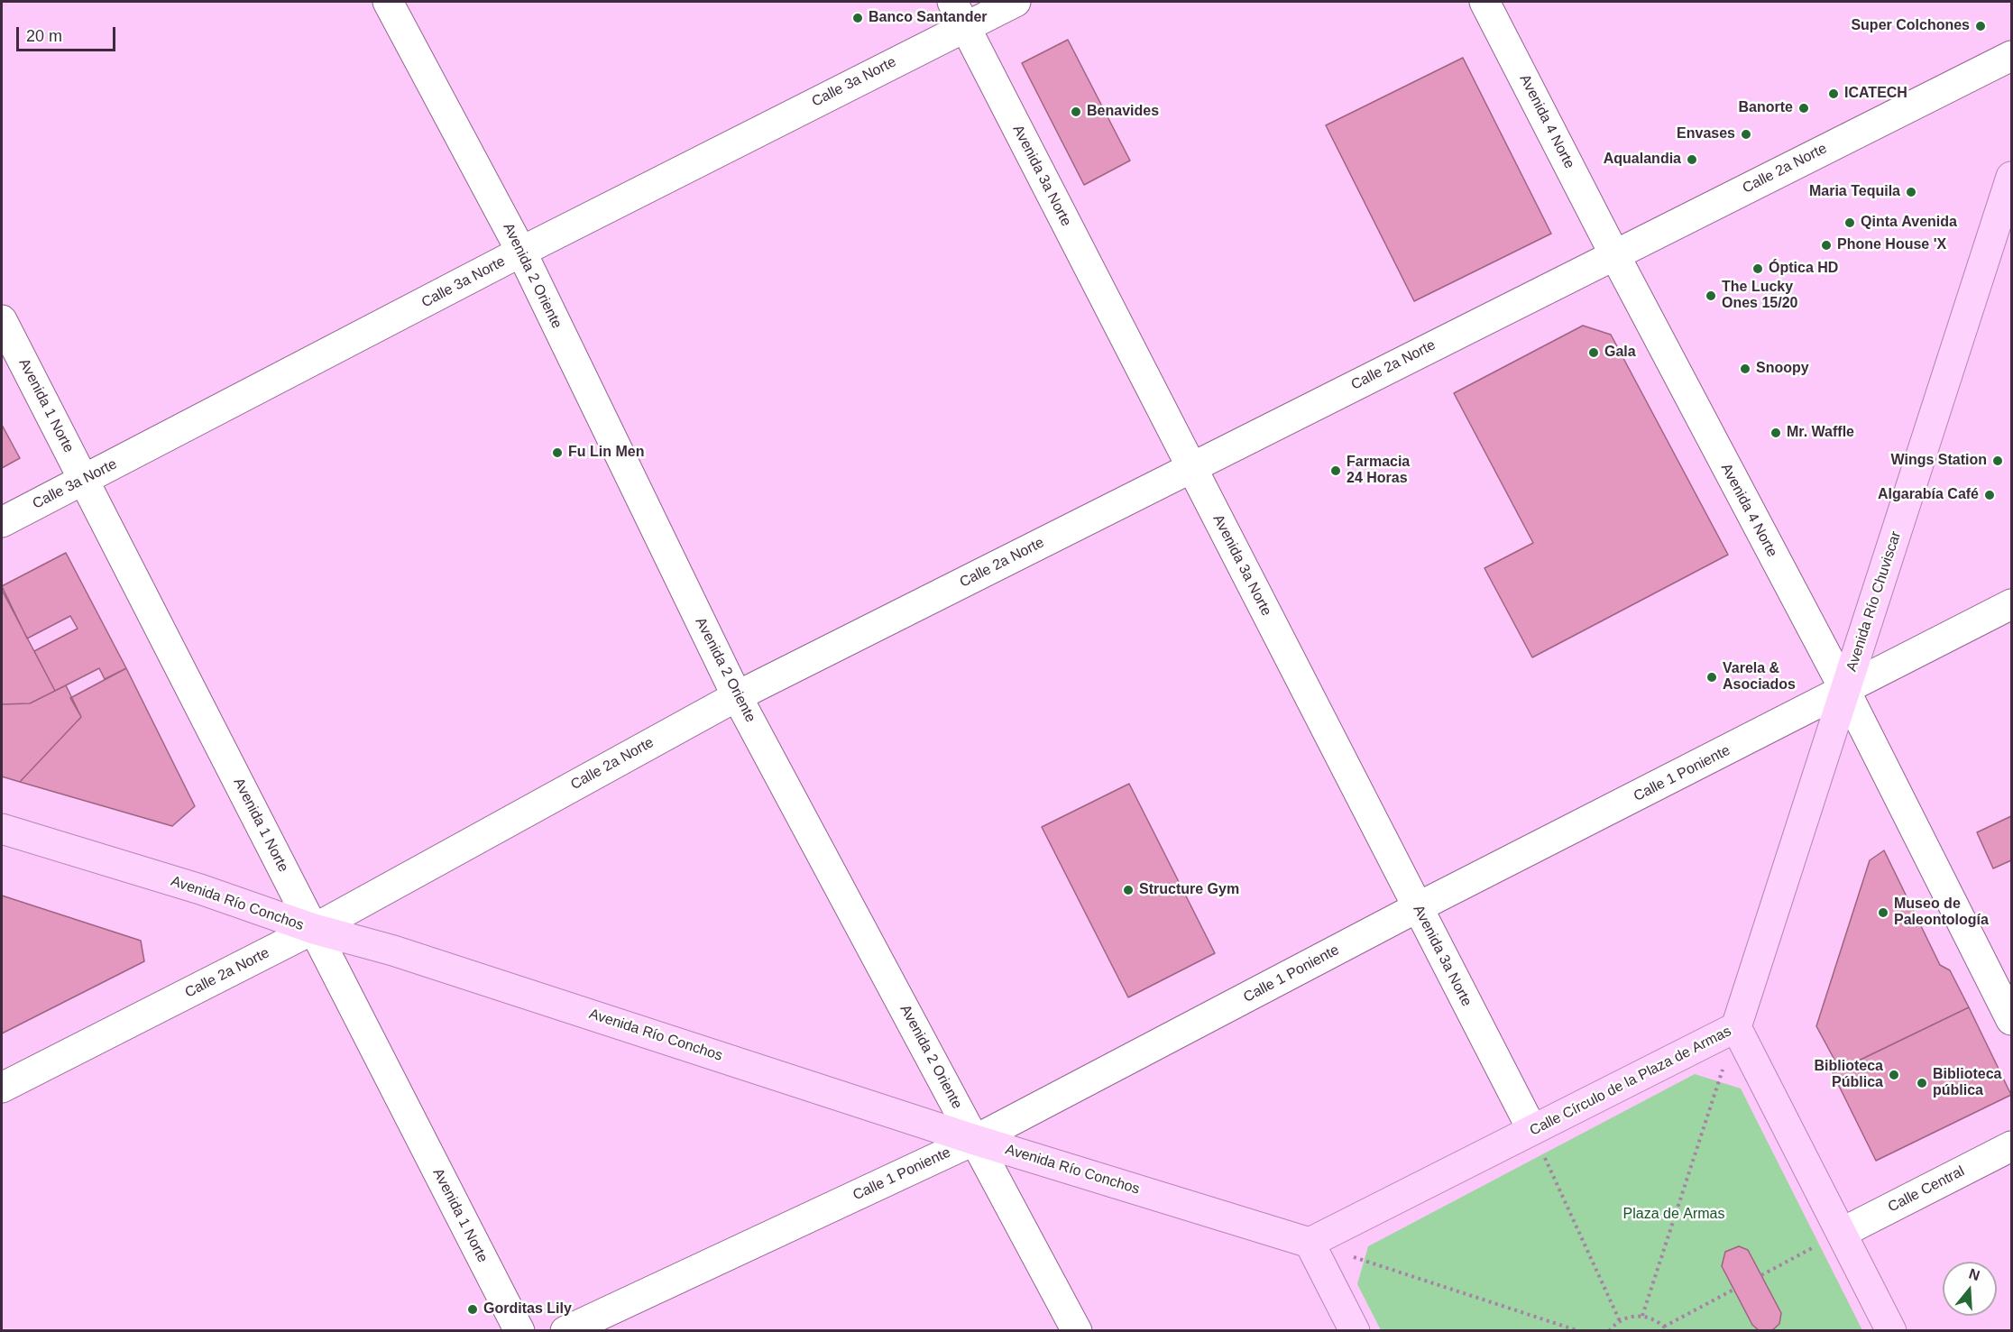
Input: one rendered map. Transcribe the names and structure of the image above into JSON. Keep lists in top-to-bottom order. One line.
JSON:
{"streets":{"main road":["Avenida Río Chuviscar","Avenida Río Conchos","Calle Círculo de la Plaza de Armas"],"street":["Calle 3a Norte","Avenida 4 Norte","Calle 2a Norte","Avenida 3a Norte","Avenida 2 Oriente","Avenida 1 Norte","Calle 1 Poniente","Calle Central"]},"crossings":[["Calle 3a Norte","Avenida 3a Norte"],["Calle 3a Norte","Avenida 2 Oriente"],["Calle 3a Norte","Avenida 1 Norte"],["Avenida 4 Norte","Calle 2a Norte"],["Avenida 4 Norte","Avenida Río Chuviscar"],["Avenida 4 Norte","Calle 1 Poniente"],["Calle 2a Norte","Avenida 3a Norte"],["Calle 2a Norte","Avenida 2 Oriente"],["Calle 2a Norte","Avenida 1 Norte"],["Calle 2a Norte","Avenida Río Conchos"],["Avenida 3a Norte","Calle 1 Poniente"],["Avenida 3a Norte","Calle Círculo de la Plaza de Armas"],["Avenida 2 Oriente","Calle 1 Poniente"],["Avenida 2 Oriente","Avenida Río Conchos"],["Avenida 1 Norte","Avenida Río Conchos"],["Avenida Río Chuviscar","Calle 1 Poniente"],["Avenida Río Chuviscar","Calle Círculo de la Plaza de Armas"],["Calle 1 Poniente","Avenida Río Conchos"],["Avenida Río Conchos","Calle Círculo de la Plaza de Armas"],["Calle Círculo de la Plaza de Armas","Calle Central"]],"parks":["Plaza de Armas"],"places":["Banco Santander","Super Colchones","ICATECH","Banorte","Benavides","Envases","Aqualandia","Maria Tequila","Qinta Avenida","Phone House 'X","Óptica HD","The Lucky Ones 15/20","Gala","Snoopy","Mr. Waffle","Fu Lin Men","Wings Station","Farmacia 24 Horas","Algarabía Café","Varela & Asociados","Structure Gym","Museo de Paleontología","Biblioteca Pública","Biblioteca pública","Gorditas Lily"],"scale_bar":"20 m","north":"top"}
